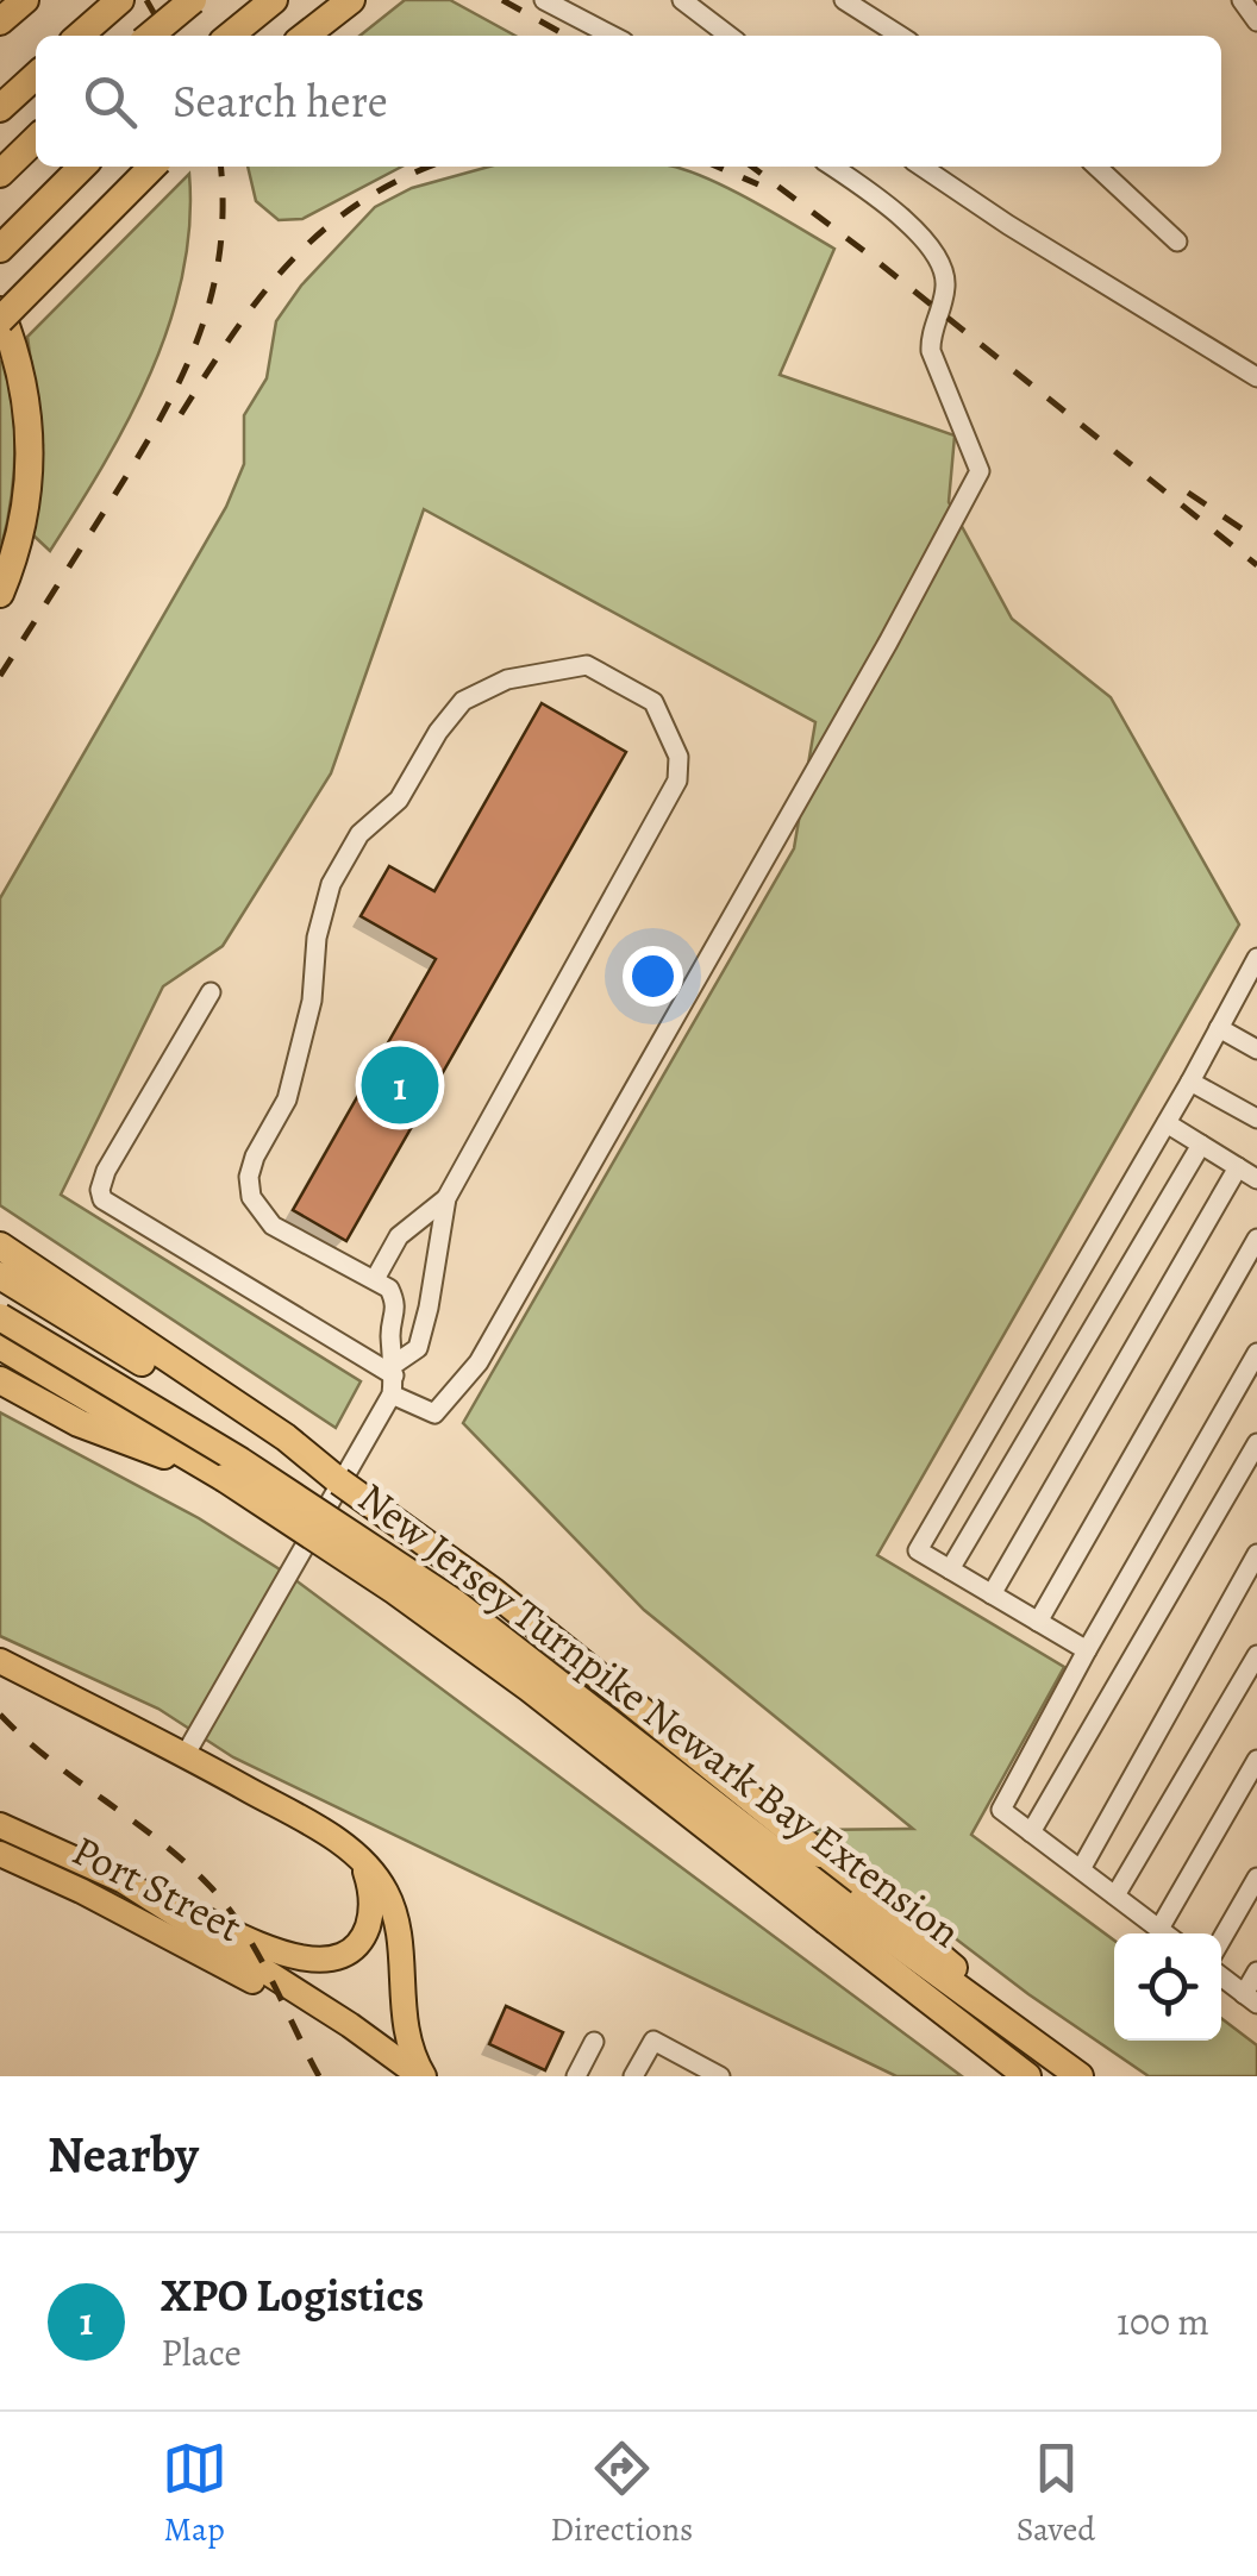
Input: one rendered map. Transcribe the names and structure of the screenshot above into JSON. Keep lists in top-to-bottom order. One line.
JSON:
{"streets":{"highway":["New Jersey Turnpike Newark Bay Extension"],"main road":["Port Street"]},"page":{"search":"Search here","pins":"1","heading":"Nearby","list":[{"mark":"1","name":"XPO Logistics","note":"Place","value":"100 m"}],"nav":["Map","Directions","Saved"]}}
